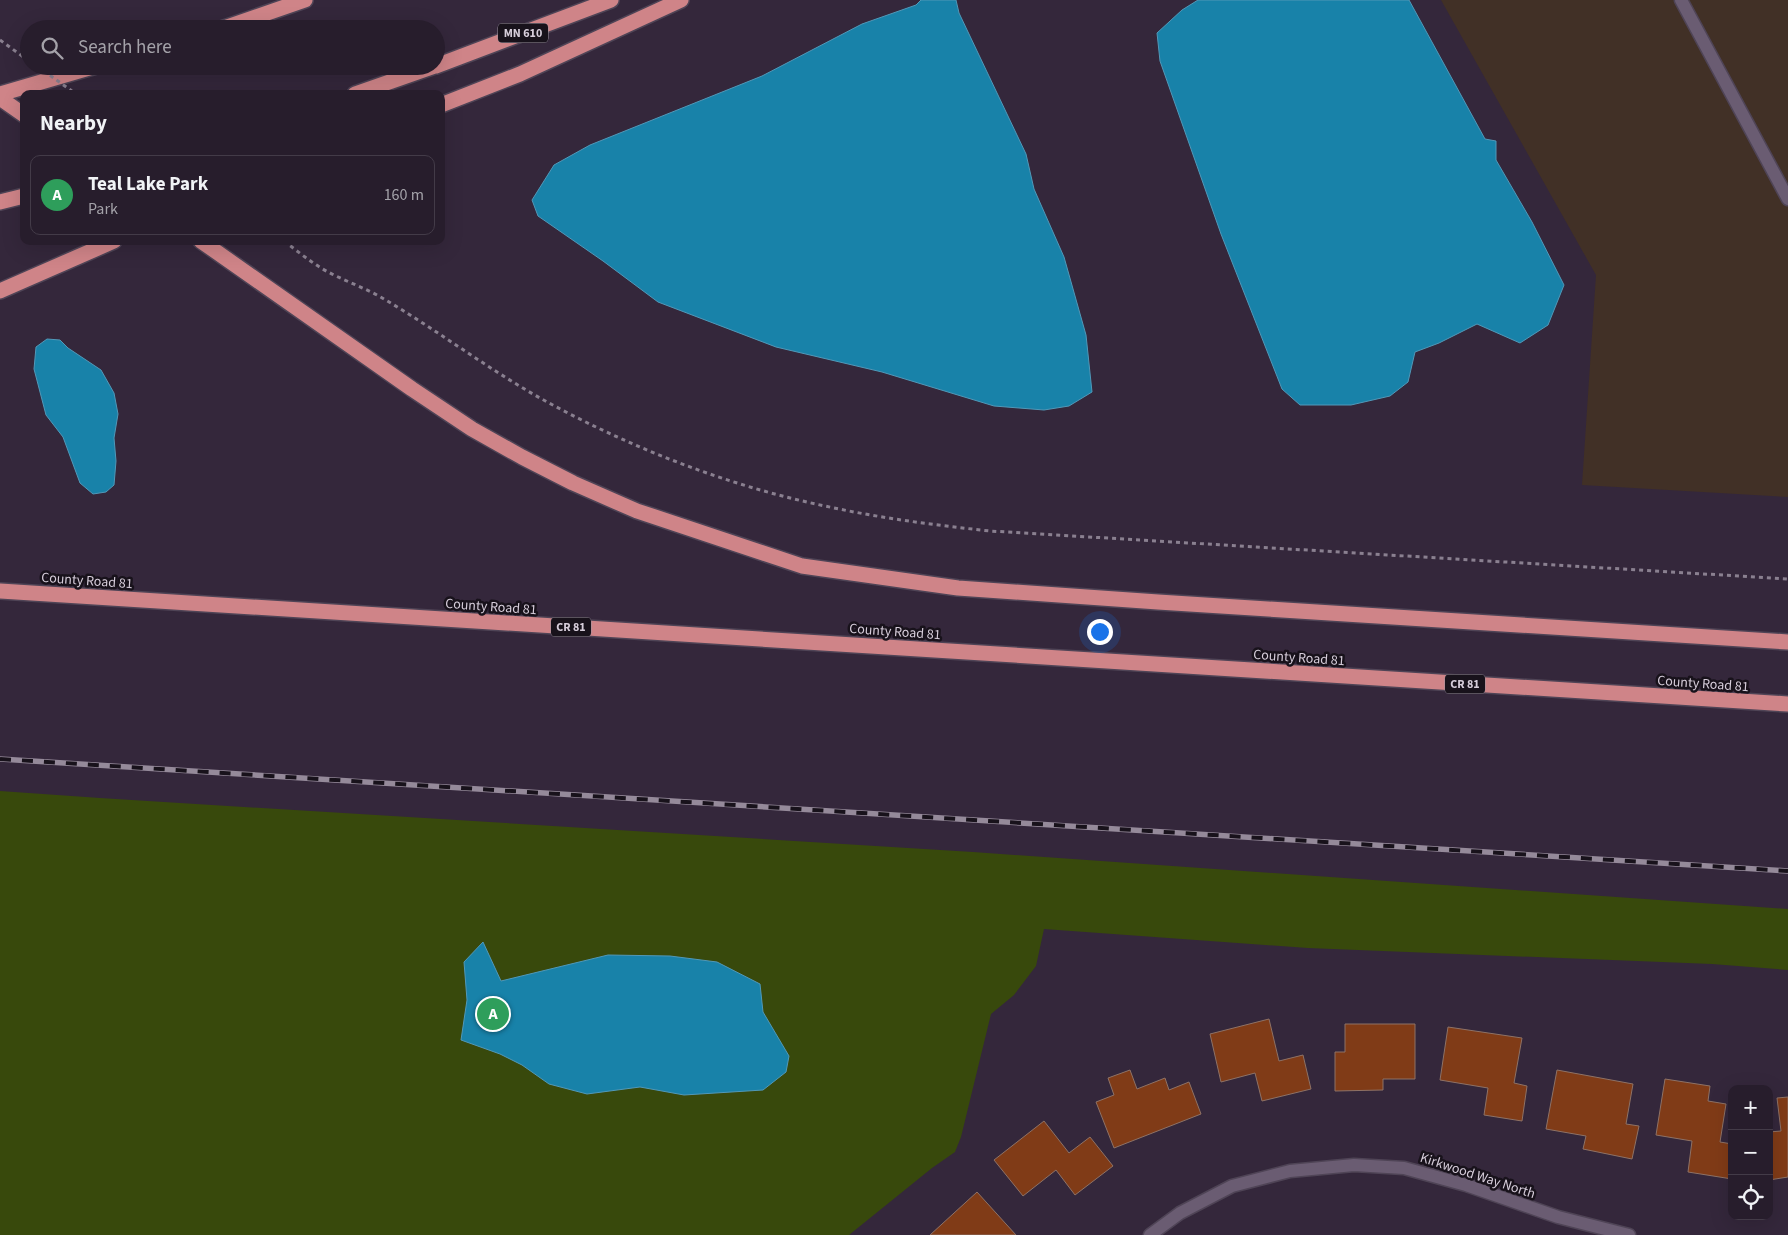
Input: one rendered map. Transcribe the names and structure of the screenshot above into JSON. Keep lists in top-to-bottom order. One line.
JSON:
{"streets":{"highway":["MN 610","County Road 81","CR 81"],"street":["Kirkwood Way North"]},"page":{"search":"Search here","heading":"Nearby","list":[{"mark":"A","name":"Teal Lake Park","note":"Park","value":"160 m"}],"pins":"A","map_buttons":["+","−"]}}
